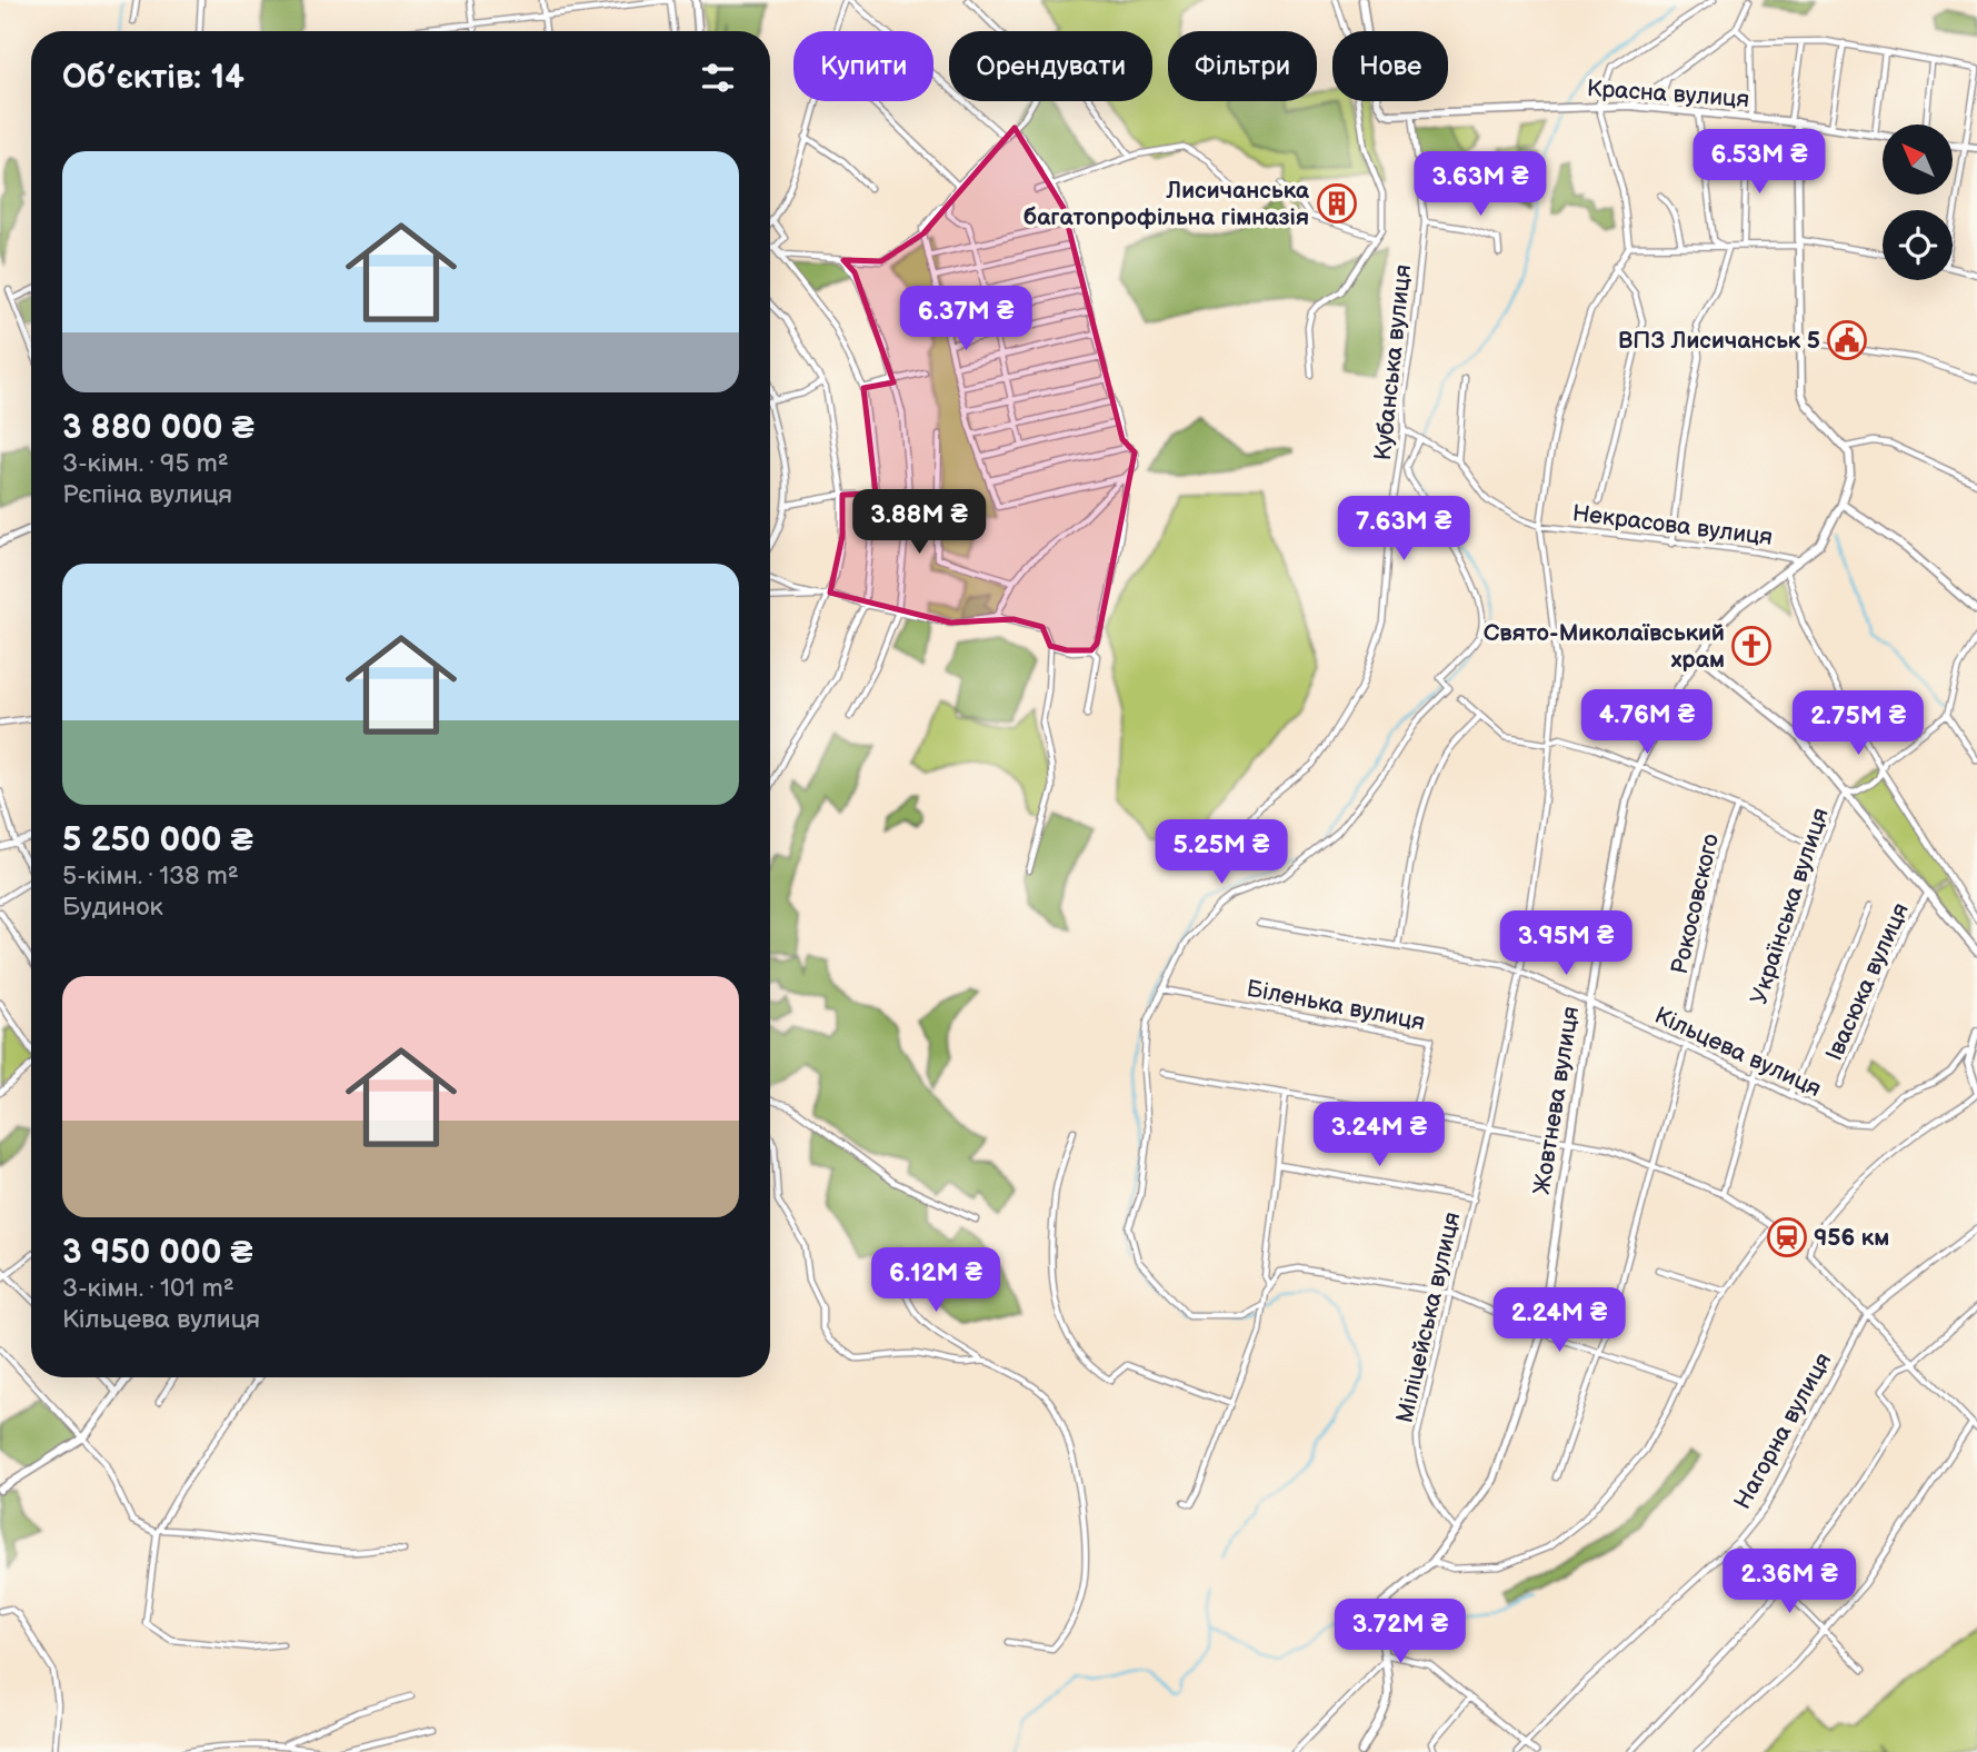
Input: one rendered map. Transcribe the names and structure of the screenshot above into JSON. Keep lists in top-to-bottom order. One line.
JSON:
{"streets":{"main road":["Красна вулиця","Жовтнева вулиця"],"street":["Кубанська вулиця","Некрасова вулиця","Рокосовского","Українська вулиця","Івасюка вулиця","Біленька вулиця","Кільцева вулиця","Міліцейська вулиця","Нагорна вулиця"]},"crossings":[["Красна вулиця","Кубанська вулиця"],["Некрасова вулиця","Жовтнева вулиця"],["Некрасова вулиця","Міліцейська вулиця"],["Українська вулиця","Кільцева вулиця"],["Кільцева вулиця","Жовтнева вулиця"],["Кільцева вулиця","Міліцейська вулиця"],["Жовтнева вулиця","Міліцейська вулиця"]],"places":{"building":["Лисичанська багатопрофільна гімназія"],"public building":["ВПЗ Лисичанськ 5"],"church":["Свято-Миколаївський храм"],"station":["956 км"]},"north":"top left","page":{"chip":["Купити","Орендувати","Фільтри","Нове"],"heading":"Об’єктів: 14","list":[{"name":"3 880 000 ₴","note":"3-кімн. · 95 m² · Рєпіна вулиця"},{"name":"5 250 000 ₴","note":"5-кімн. · 138 m² · Будинок"},{"name":"3 950 000 ₴","note":"3-кімн. · 101 m² · Кільцева вулиця"}],"price":["6.53M ₴","3.63M ₴","6.37M ₴","3.88M ₴","7.63M ₴","4.76M ₴","2.75M ₴","5.25M ₴","3.95M ₴","3.24M ₴","6.12M ₴","2.24M ₴","2.36M ₴","3.72M ₴"]}}
